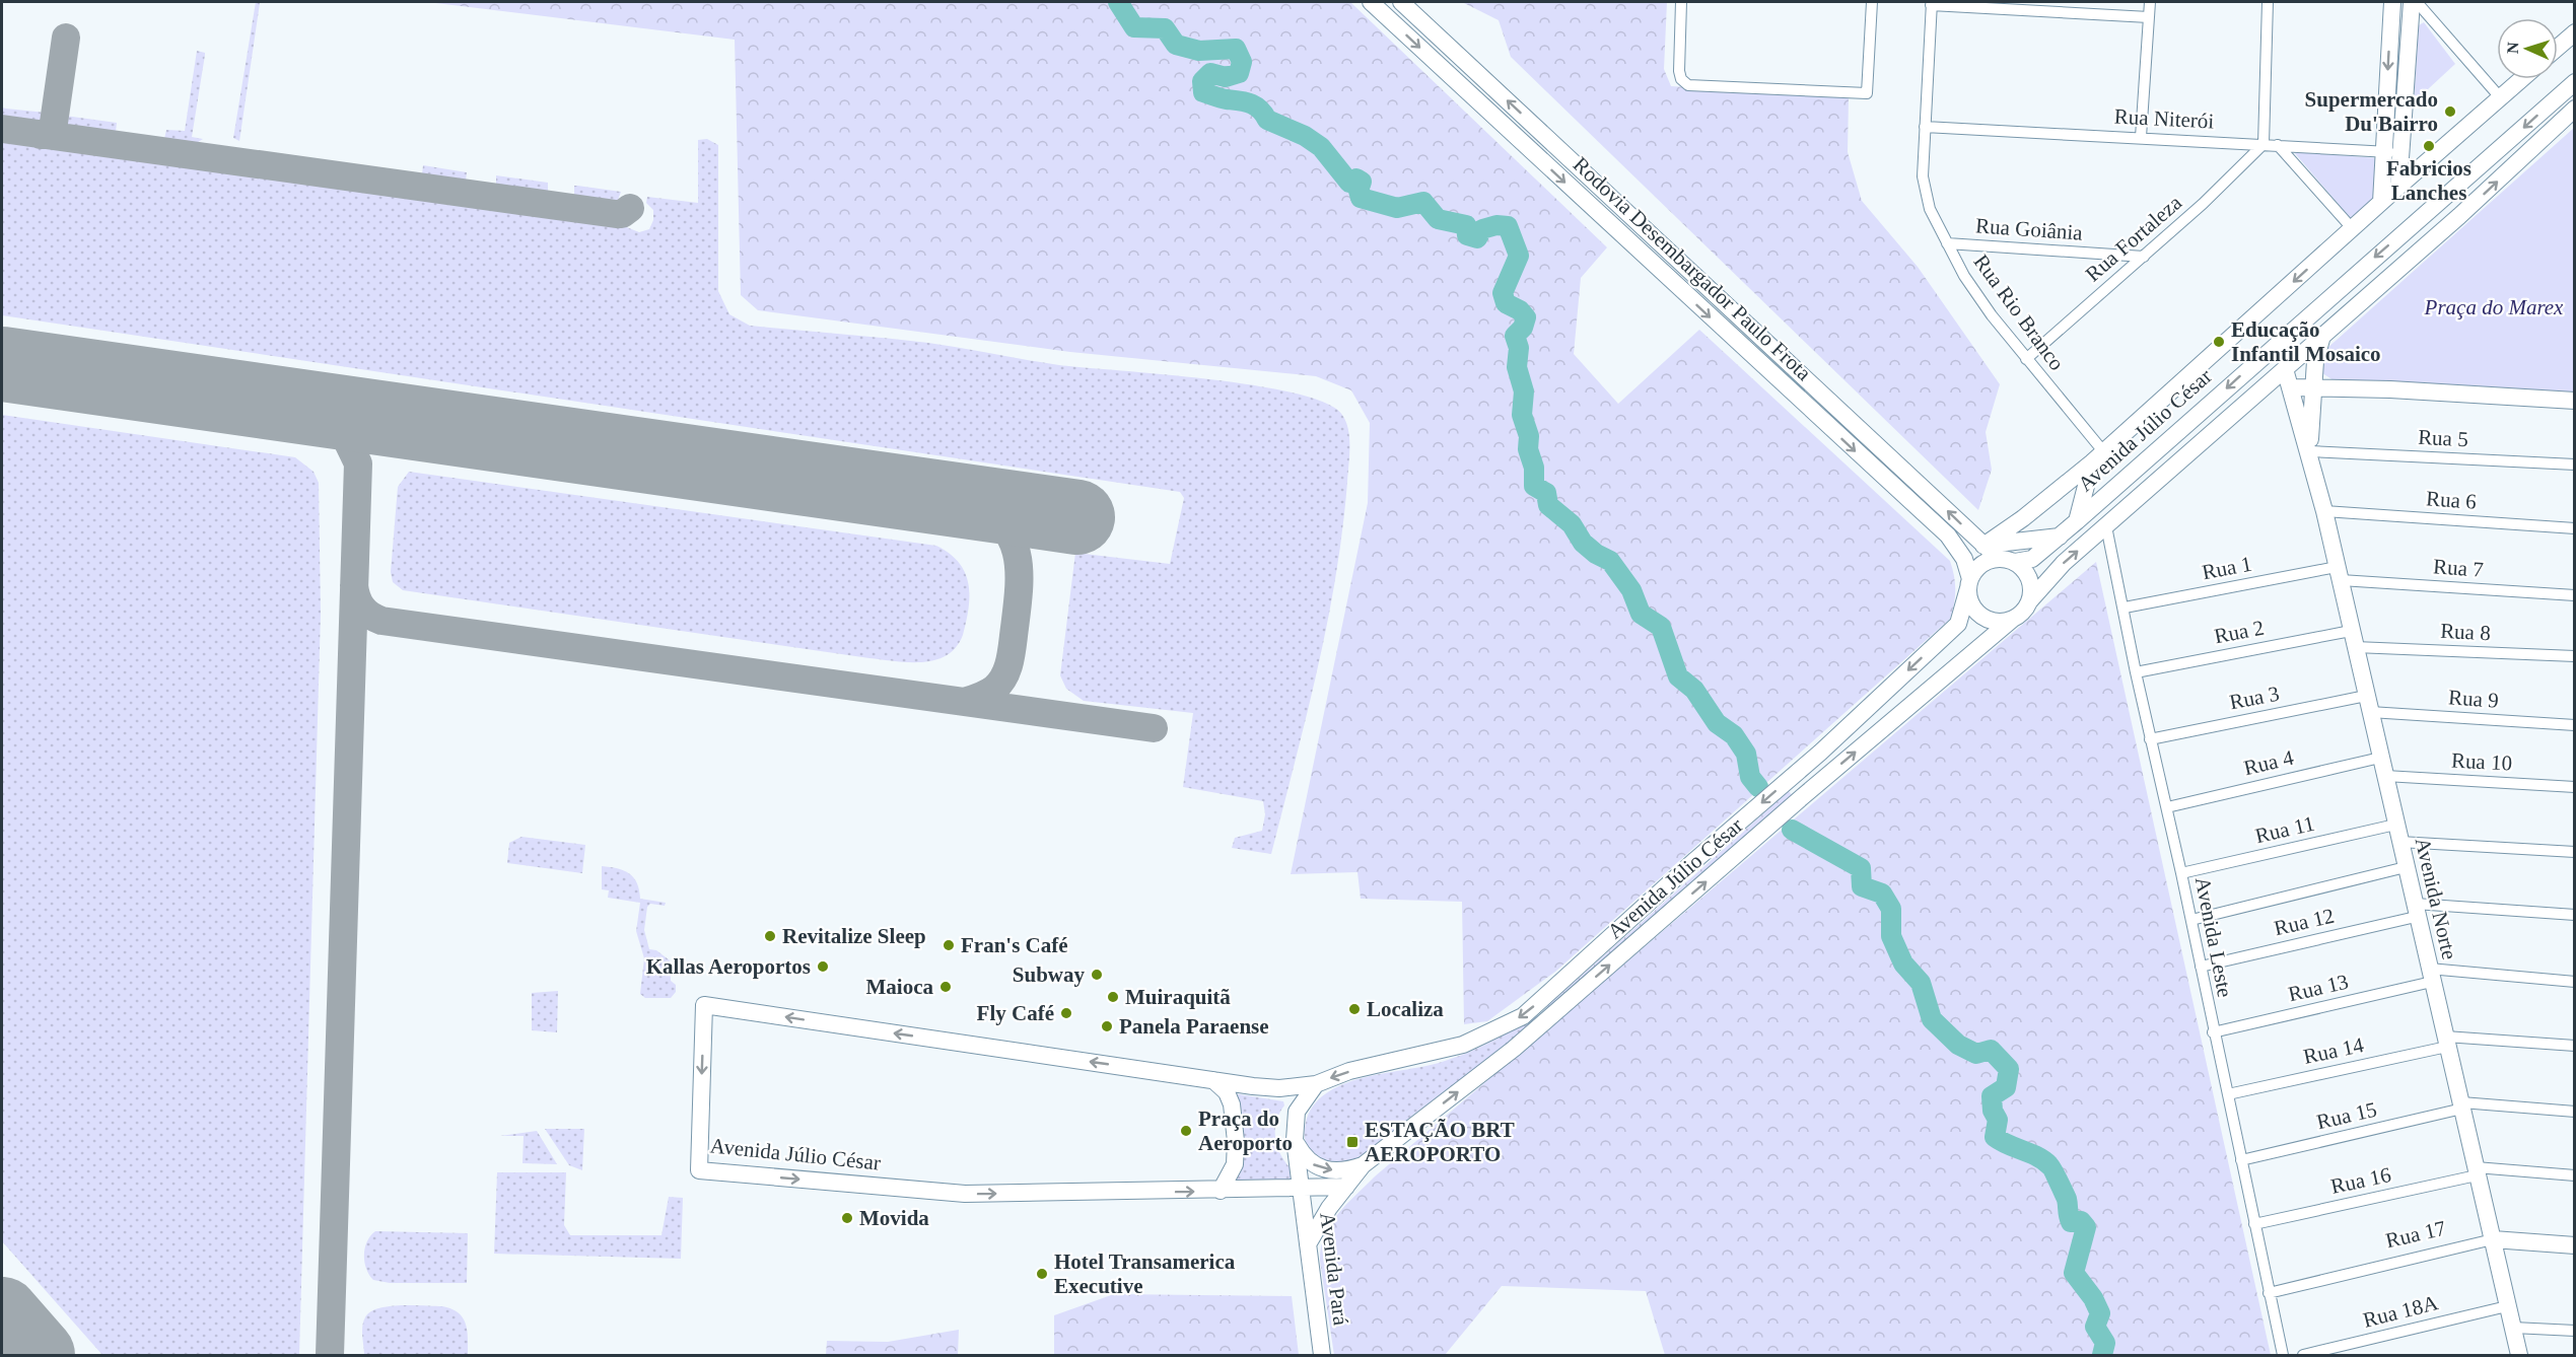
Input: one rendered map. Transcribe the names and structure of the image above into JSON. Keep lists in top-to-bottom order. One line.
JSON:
{"streets":{"street":["Rua Niterói","Rua Goiânia","Rua Fortaleza","Rodovia Desembargador Paulo Frota","Rua Rio Branco","Avenida Júlio César","Rua 5","Rua 6","Rua 1","Rua 7","Rua 2","Rua 8","Rua 3","Rua 9","Rua 10","Rua 4","Rua 11","Avenida Norte","Rua 12","Avenida Leste","Rua 13","Rua 14","Rua 15","Rua 16","Rua 17","Avenida Pará","Rua 18A"]},"crossings":[["Rua Niterói","Rua Fortaleza"],["Rua Niterói","Rua Rio Branco"],["Rua Goiânia","Rua Fortaleza"],["Rua Goiânia","Rua Rio Branco"],["Rua Fortaleza","Rua Rio Branco"],["Rodovia Desembargador Paulo Frota","Avenida Júlio César"],["Rua Rio Branco","Avenida Júlio César"],["Avenida Júlio César","Avenida Pará"],["Rua 5","Avenida Norte"],["Rua 6","Avenida Norte"],["Rua 1","Rua 7"],["Rua 1","Avenida Norte"],["Rua 1","Avenida Leste"],["Rua 7","Avenida Norte"],["Rua 2","Rua 8"],["Rua 2","Avenida Norte"],["Rua 2","Avenida Leste"],["Rua 8","Avenida Norte"],["Rua 3","Rua 9"],["Rua 3","Avenida Norte"],["Rua 3","Avenida Leste"],["Rua 9","Avenida Norte"],["Rua 10","Avenida Norte"],["Rua 4","Avenida Norte"],["Rua 4","Avenida Leste"],["Rua 11","Avenida Norte"],["Rua 11","Avenida Leste"],["Avenida Norte","Rua 12"],["Avenida Norte","Rua 13"],["Avenida Norte","Rua 14"],["Avenida Norte","Rua 15"],["Avenida Norte","Rua 16"],["Avenida Norte","Rua 17"],["Avenida Norte","Rua 18A"],["Rua 12","Avenida Leste"],["Avenida Leste","Rua 13"],["Avenida Leste","Rua 14"],["Avenida Leste","Rua 15"],["Avenida Leste","Rua 16"],["Avenida Leste","Rua 17"]],"parks":["Praça do Marex"],"places":{"other":["Supermercado Du'Bairro","Fabricios Lanches","Educação Infantil Mosaico","Revitalize Sleep","Fran's Café","Kallas Aeroportos","Subway","Maioca","Muiraquitã","Localiza","Fly Café","Panela Paraense","Praça do Aeroporto","Movida","Hotel Transamerica Executive"],"transit":["ESTAÇÃO BRT AEROPORTO"]},"north":"left"}
